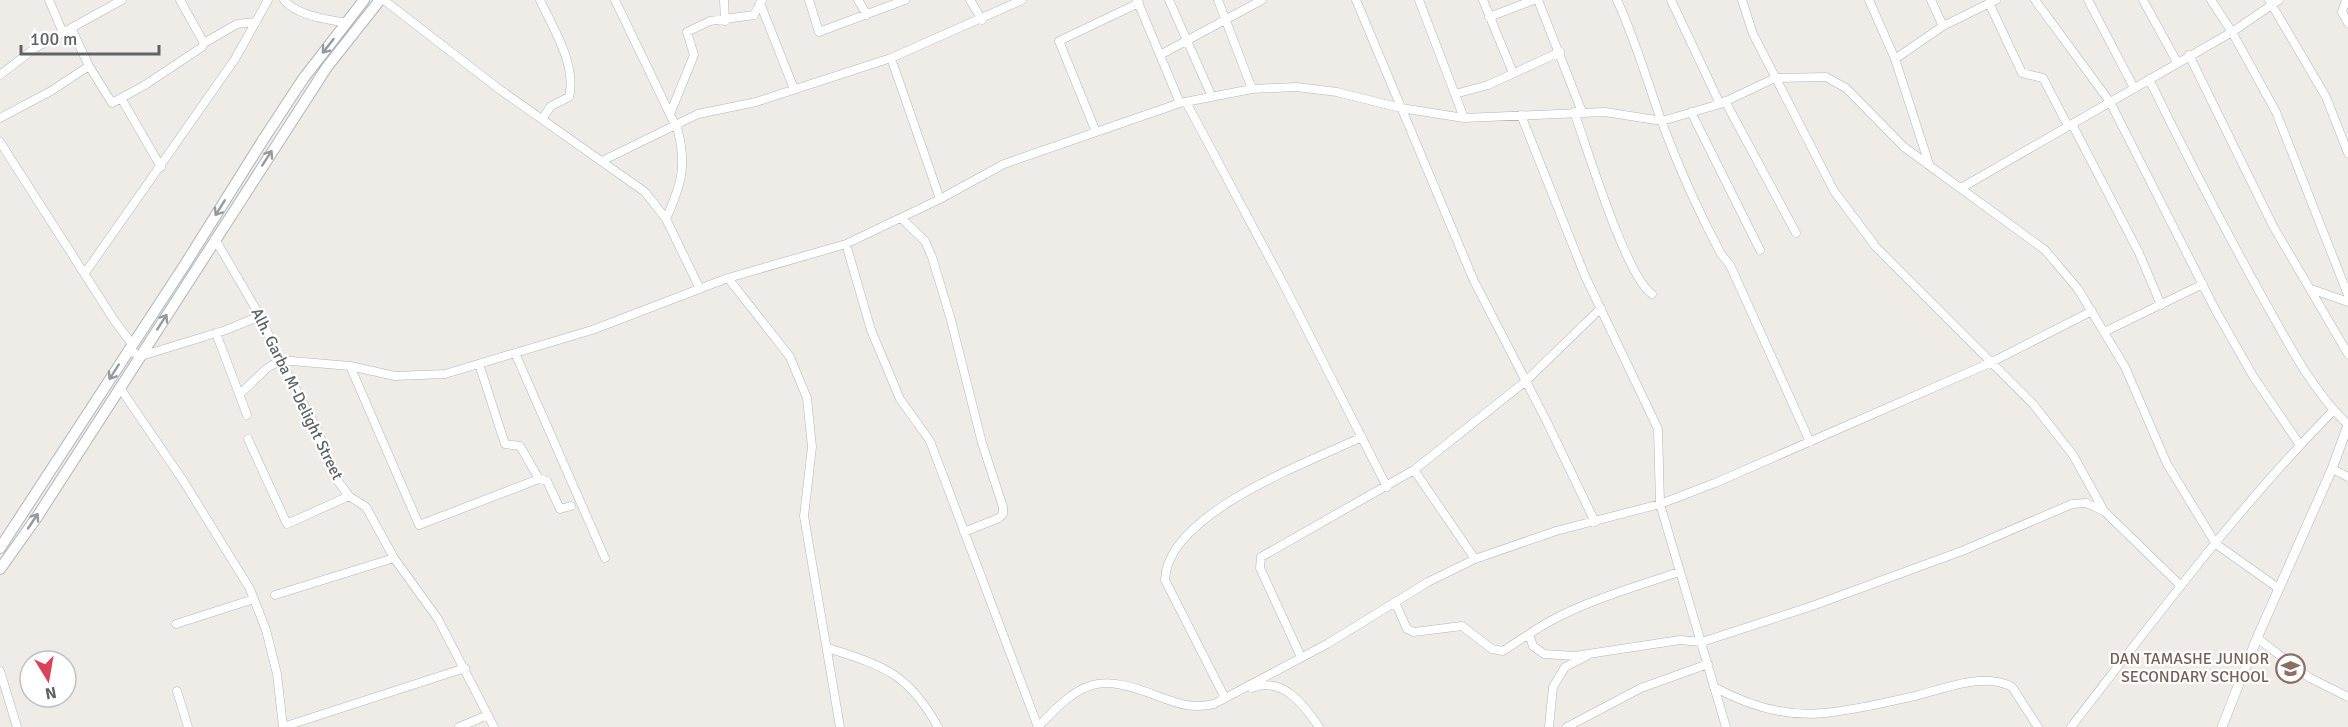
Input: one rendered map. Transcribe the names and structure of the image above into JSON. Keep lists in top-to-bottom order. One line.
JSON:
{"streets":{"street":["Alh. Garba M-Delight Street"]},"places":{"school or university":["DAN TAMASHE JUNIOR SECONDARY SCHOOL"]},"scale_bar":"100 m","north":"bottom"}
